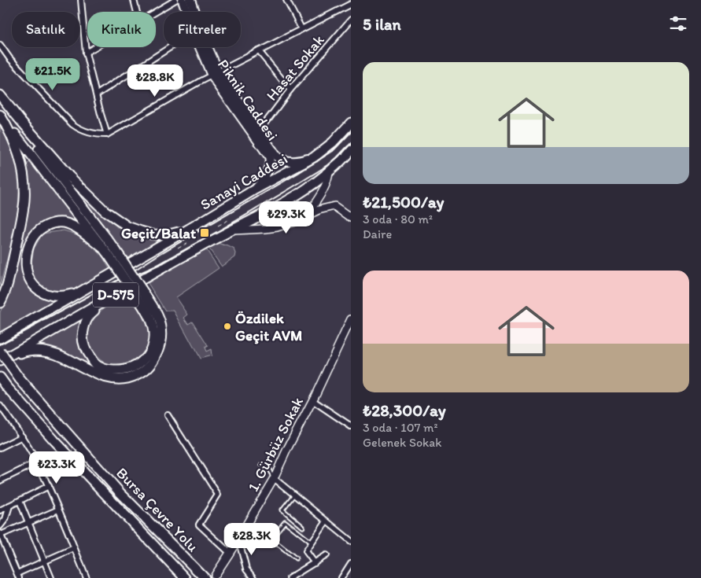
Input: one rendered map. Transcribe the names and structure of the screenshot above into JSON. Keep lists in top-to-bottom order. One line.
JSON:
{"streets":{"highway":["Sanayi Caddesi","D-575","Bursa Çevre Yolu"],"main road":["Piknik Caddesi","1. Gürbüz Sokak"],"street":["Hasat Sokak"]},"crossings":[["Hasat Sokak","Piknik Caddesi"],["Piknik Caddesi","Sanayi Caddesi"]],"places":{"transit":["Geçit/Balat"],"other":["Özdilek Geçit AVM"]},"page":{"heading":"5 ilan","chip":["Satılık","Kiralık","Filtreler"],"list":[{"name":"₺21,500/ay","note":"3 oda · 80 m² · Daire"},{"name":"₺28,300/ay","note":"3 oda · 107 m² · Gelenek Sokak"}],"price":["₺21.5K","₺28.8K","₺29.3K","₺23.3K","₺28.3K"]}}
